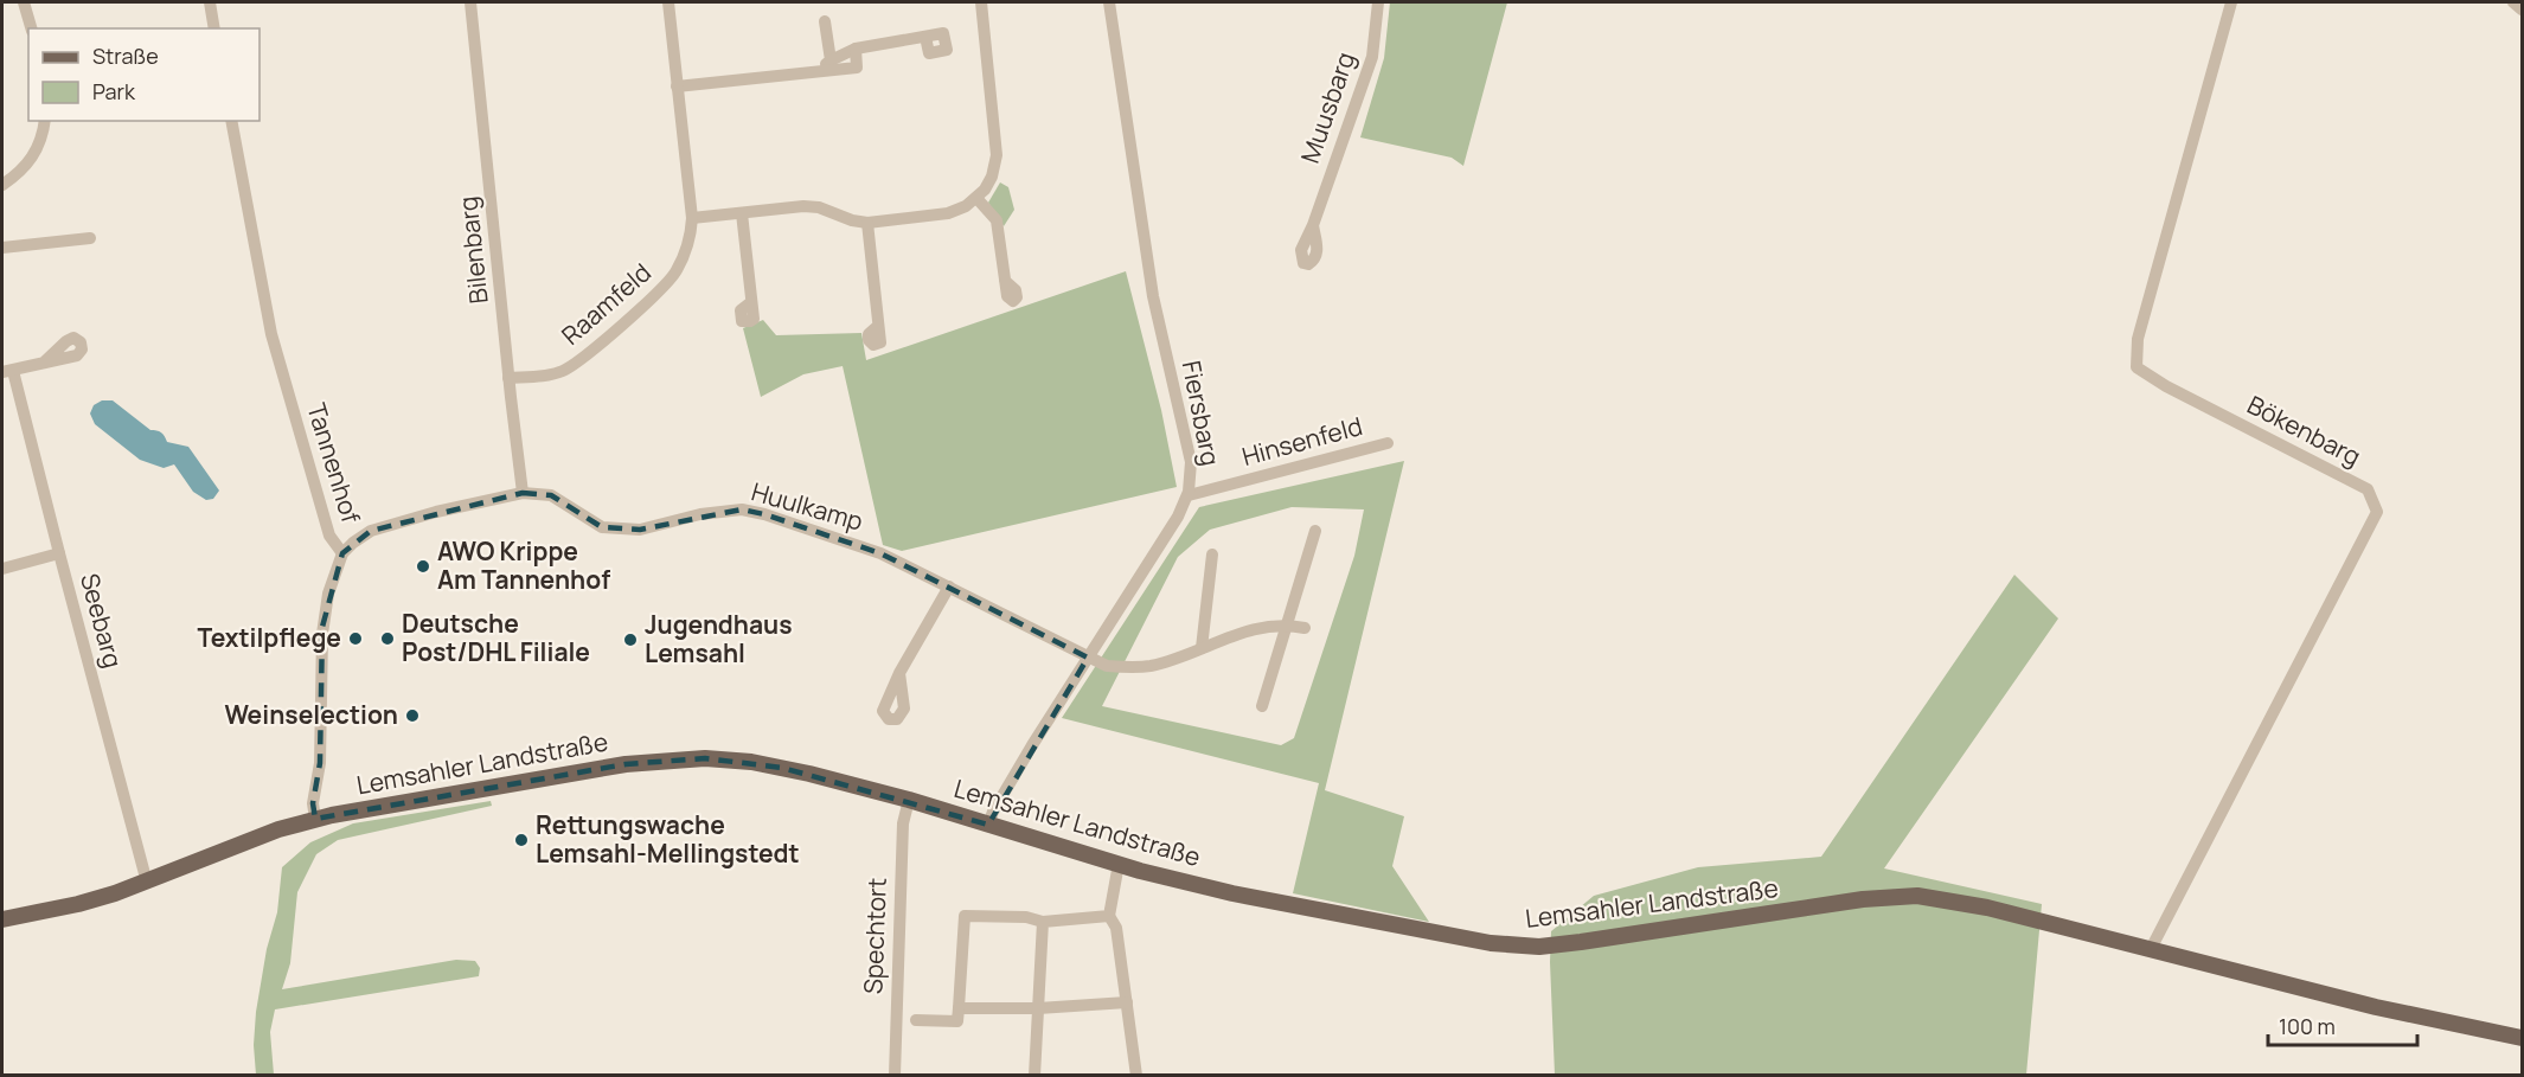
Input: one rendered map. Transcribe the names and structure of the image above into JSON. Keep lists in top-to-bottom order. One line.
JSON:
{"streets":{"main road":["Lemsahler Landstraße"],"street":["Muusbarg","Bilenbarg","Raamfeld","Fiersbarg","Bökenbarg","Hinsenfeld","Tannenhof","Huulkamp","Seebarg","Spechtort"]},"crossings":[["Bilenbarg","Raamfeld"],["Bilenbarg","Huulkamp"],["Fiersbarg","Hinsenfeld"],["Fiersbarg","Huulkamp"],["Fiersbarg","Lemsahler Landstraße"],["Bökenbarg","Lemsahler Landstraße"],["Tannenhof","Huulkamp"],["Tannenhof","Lemsahler Landstraße"],["Seebarg","Lemsahler Landstraße"],["Lemsahler Landstraße","Spechtort"]],"places":["AWO Krippe Am Tannenhof","Textilpflege","Deutsche Post/DHL Filiale","Jugendhaus Lemsahl","Weinselection","Rettungswache Lemsahl-Mellingstedt"],"legend":["Straße","Park"],"scale_bar":"100 m"}
